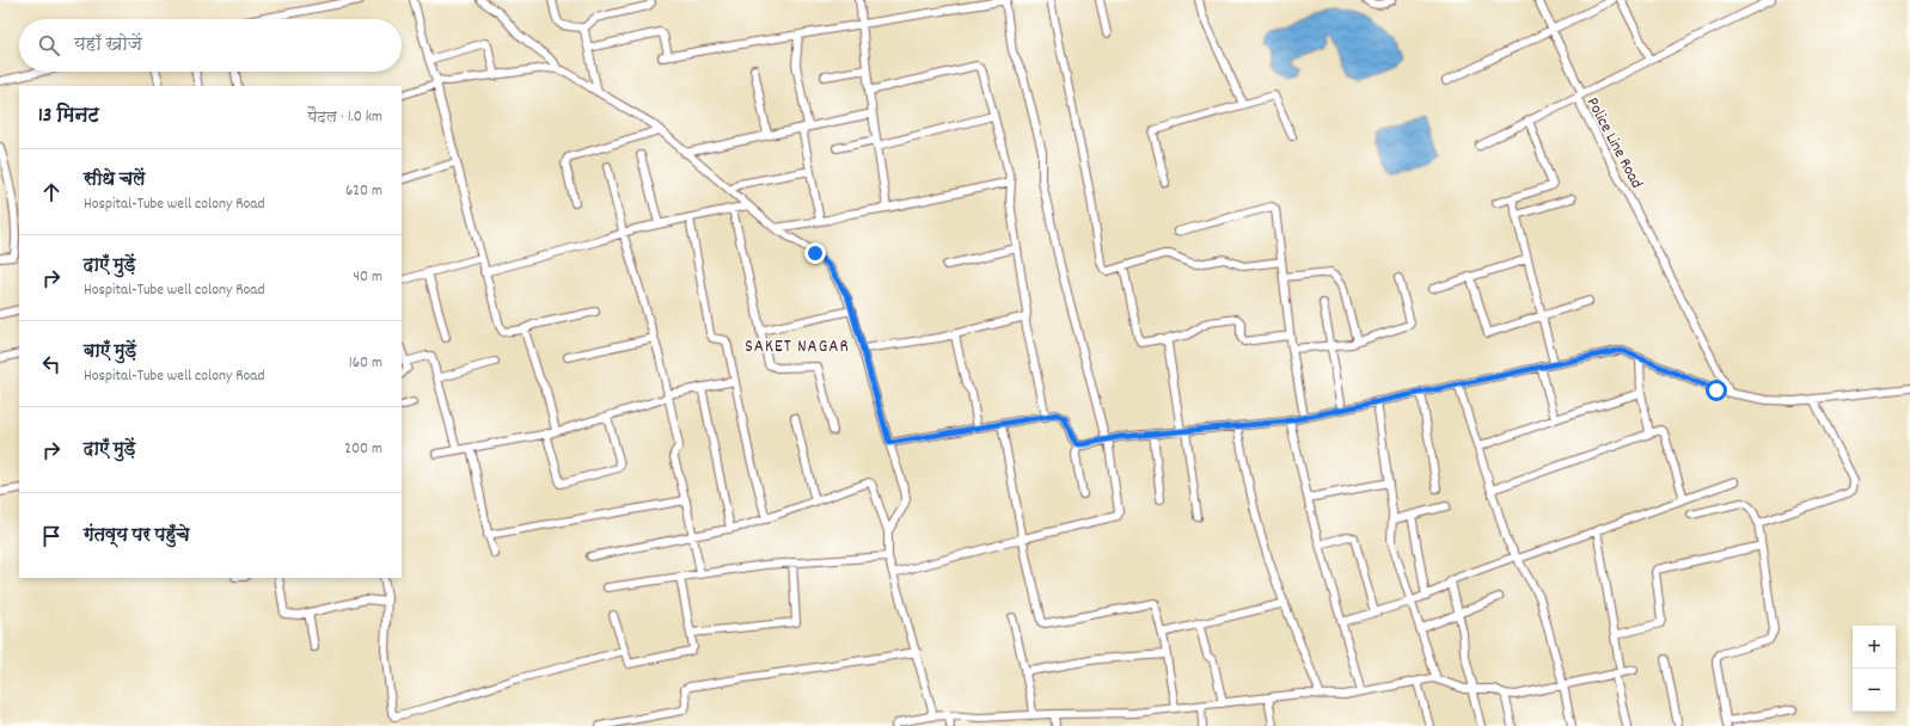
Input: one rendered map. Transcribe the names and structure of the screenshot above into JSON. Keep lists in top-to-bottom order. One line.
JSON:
{"streets":{"street":["Police Line Road"]},"districts":["SAKET NAGAR"],"page":{"search":"यहाँ खोजें","heading":["13 मिनट","पैदल · 1.0 km"],"list":[["सीधे चलें","Hospital-Tube well colony Road","620 m"],["दाएँ मुड़ें","Hospital-Tube well colony Road","40 m"],["बाएँ मुड़ें","Hospital-Tube well colony Road","160 m"],["दाएँ मुड़ें","200 m"],"गंतव्य पर पहुँचे"],"map_buttons":["+","−"]}}
